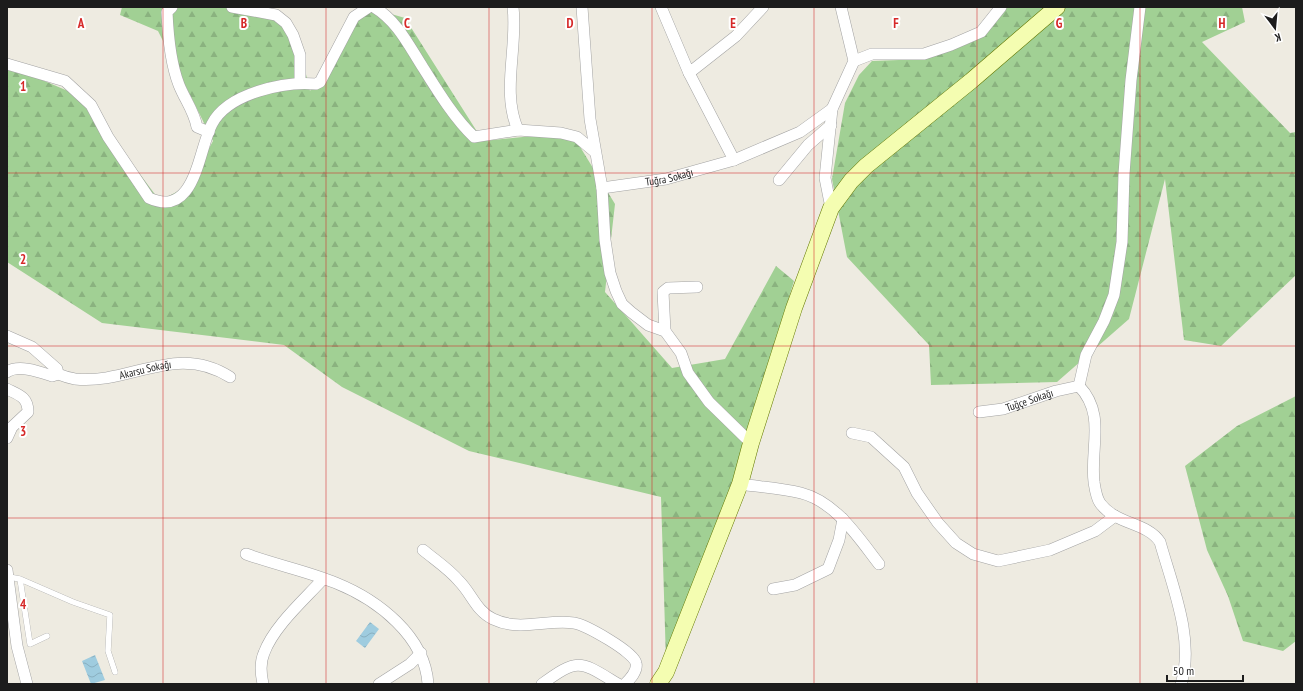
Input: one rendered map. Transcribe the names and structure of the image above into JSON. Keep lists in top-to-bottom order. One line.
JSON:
{"streets":{"street":["Tuğra Sokağı","Akarsu Sokağı","Tuğçe Sokağı"]},"scale_bar":"50 m","north":"bottom","grid":{"columns":["A","B","C","D","E","F","G","H"],"rows":["1","2","3","4"]}}
